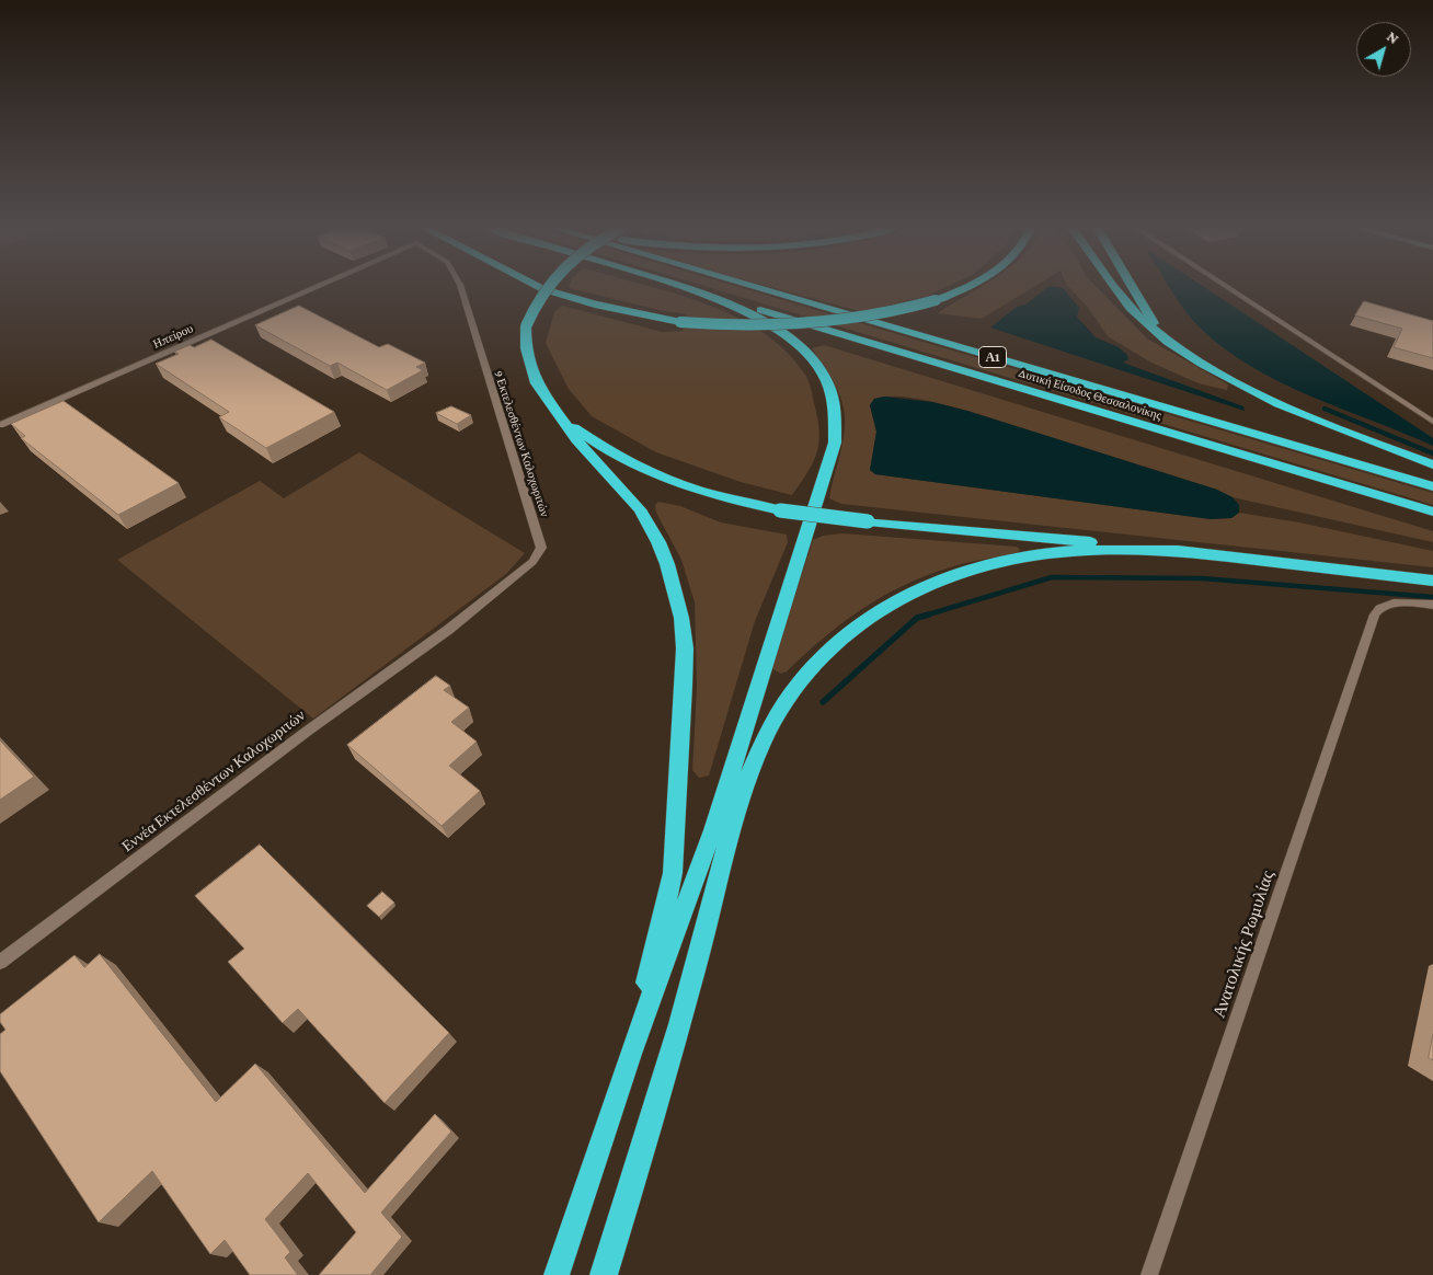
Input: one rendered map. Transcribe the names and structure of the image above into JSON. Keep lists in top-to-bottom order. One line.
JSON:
{"streets":{"highway":["Α1","Δυτική Είσοδος Θεσσαλονίκης"],"street":["Ηπείρου","9 Εκτελεσθέντων Καλοχωριτών","Εννέα Εκτελεσθέντων Καλοχωριτών","Ανατολικής Ρωμυλίας"]},"crossings":[["9 Εκτελεσθέντων Καλοχωριτών","Εννέα Εκτελεσθέντων Καλοχωριτών"]],"north":"top right"}
